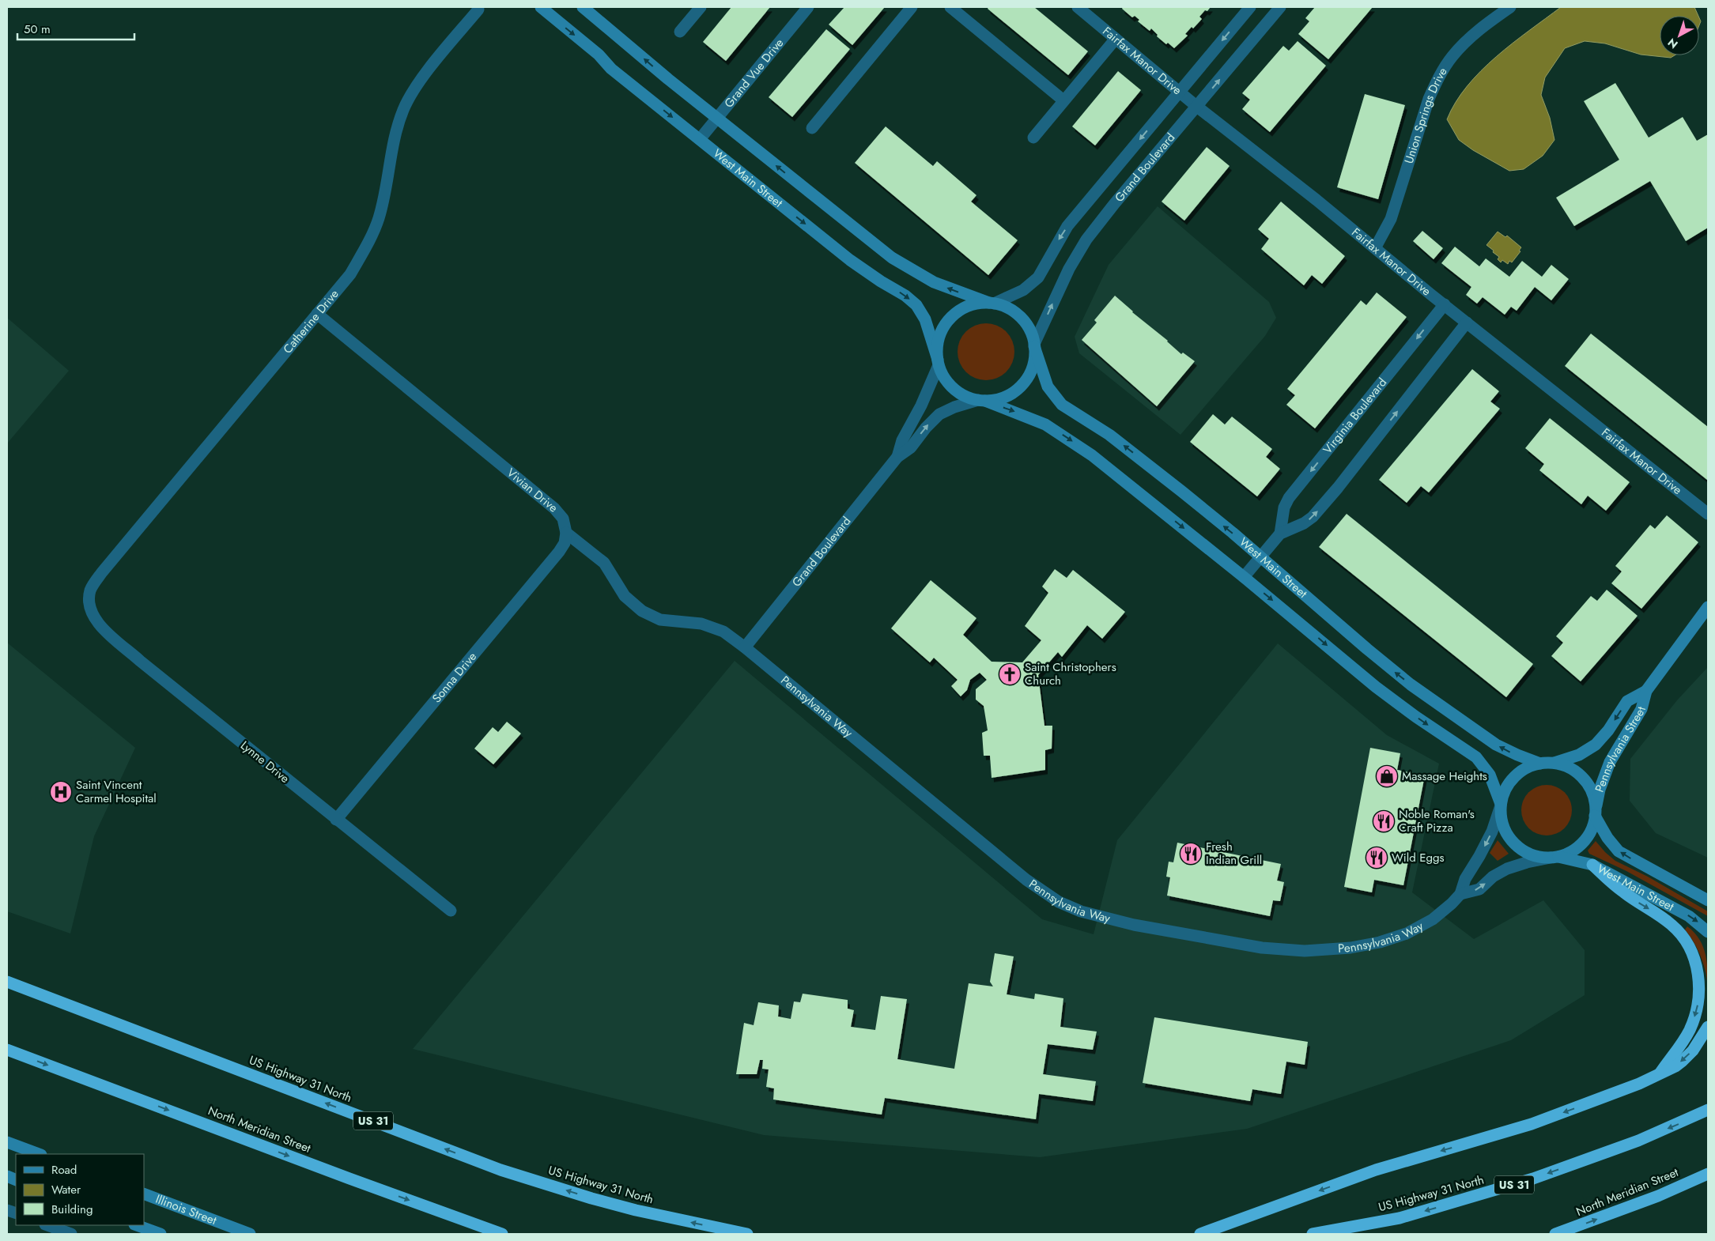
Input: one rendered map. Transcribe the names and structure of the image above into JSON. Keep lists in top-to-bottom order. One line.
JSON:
{"streets":{"highway":["US Highway 31 North","US 31","North Meridian Street"],"main road":["West Main Street","Pennsylvania Street","Illinois Street"],"street":["Fairfax Manor Drive","Grand Vue Drive","Union Springs Drive","Grand Boulevard","Catherine Drive","Virginia Boulevard","Vivian Drive","Sonna Drive","Pennsylvania Way","Lynne Drive"]},"crossings":[["Fairfax Manor Drive","Union Springs Drive"],["Fairfax Manor Drive","Grand Boulevard"],["Fairfax Manor Drive","Virginia Boulevard"],["Grand Vue Drive","West Main Street"],["Grand Boulevard","West Main Street"],["Grand Boulevard","Pennsylvania Way"],["West Main Street","Pennsylvania Way"],["West Main Street","Pennsylvania Street"],["Catherine Drive","Vivian Drive"],["Catherine Drive","Lynne Drive"],["Vivian Drive","Sonna Drive"],["Sonna Drive","Lynne Drive"],["Pennsylvania Way","Pennsylvania Street"]],"one_way":["US Highway 31 North","North Meridian Street"],"places":{"church":["Saint Christophers Church"],"shop":["Massage Heights"],"hospital":["Saint Vincent Carmel Hospital"],"restaurant":["Noble Roman's Craft Pizza","Fresh Indian Grill","Wild Eggs"]},"legend":["Road","Water","Building"],"scale_bar":"50 m","north":"bottom left"}
